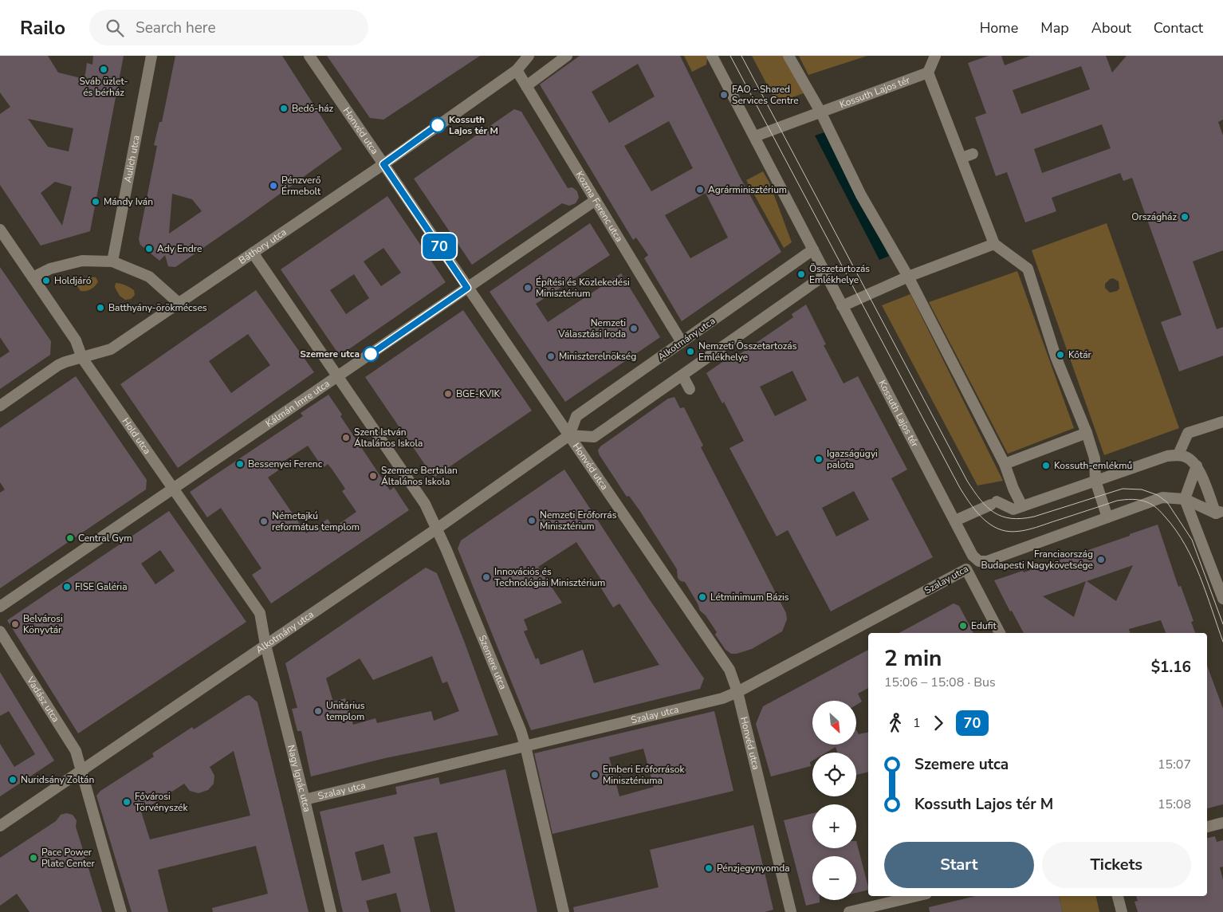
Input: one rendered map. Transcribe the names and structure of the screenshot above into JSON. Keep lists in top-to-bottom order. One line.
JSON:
{"streets":{"street":["Kossuth Lajos tér","Honvéd utca","Aulich utca","Kozma Ferenc utca","Báthory utca","Alkotmány utca","Kálmán Imre utca","Hold utca","Szalay utca","Szemere utca","Vadász utca","Nagy Ignác utca"]},"crossings":[["Kossuth Lajos tér","Alkotmány utca"],["Kossuth Lajos tér","Szalay utca"],["Honvéd utca","Báthory utca"],["Honvéd utca","Alkotmány utca"],["Honvéd utca","Kálmán Imre utca"],["Honvéd utca","Szalay utca"],["Kozma Ferenc utca","Báthory utca"],["Kozma Ferenc utca","Alkotmány utca"],["Kozma Ferenc utca","Kálmán Imre utca"],["Báthory utca","Hold utca"],["Báthory utca","Szemere utca"],["Alkotmány utca","Hold utca"],["Alkotmány utca","Szemere utca"],["Alkotmány utca","Vadász utca"],["Alkotmány utca","Nagy Ignác utca"],["Kálmán Imre utca","Hold utca"],["Kálmán Imre utca","Szemere utca"],["Hold utca","Nagy Ignác utca"],["Szalay utca","Szemere utca"],["Szalay utca","Nagy Ignác utca"]],"places":["Sváb üzlet- és bérház","FAO - Shared Services Centre","Bedő-ház","Kossuth Lajos tér M","Pénzverő Érmebolt","Agrárminisztérium","Mándy Iván","Országház","Ady Endre","Összetartozás Emlékhelye","Holdjáró","Építési és Közlekedési Minisztérium","Batthyány-örökmécses","Nemzeti Választási Iroda","Nemzeti Összetartozás Emlékhelye","Szemere utca","Kőtár","Miniszterelnökség","BGE-KVIK","Szent István Általános Iskola","Igazságügyi palota","Bessenyei Ferenc","Kossuth-emlékmű","Szemere Bertalan Általános Iskola","Nemzeti Erőforrás Minisztérium","Németajkú református templom","Central Gym","Franciaország Budapesti Nagykövetsége","Innovációs és Technológiai Minisztérium","FISE Galéria","Létminimum Bázis","Belvárosi Könyvtár","Edufit","Unitárius templom","Emberi Erőforrások Minisztériuma","Nuridsány Zoltán","Fővárosi Törvényszék","Pace Power Plate Center","Pénzjegynyomda"],"lines":["bus line 70"],"north":"bottom right","page":{"header":"Railo","search":"Search here","nav":["Home","Map","About","Contact"],"on_map":"70","heading":["2 min","15:06 – 15:08 · Bus","$1.16"],"map_buttons":["+","−"],"legs":["1","70"],"list":[{"name":"Szemere utca","value":"15:07"},{"name":"Kossuth Lajos tér M","value":"15:08"}],"buttons":["Start","Tickets"]}}
